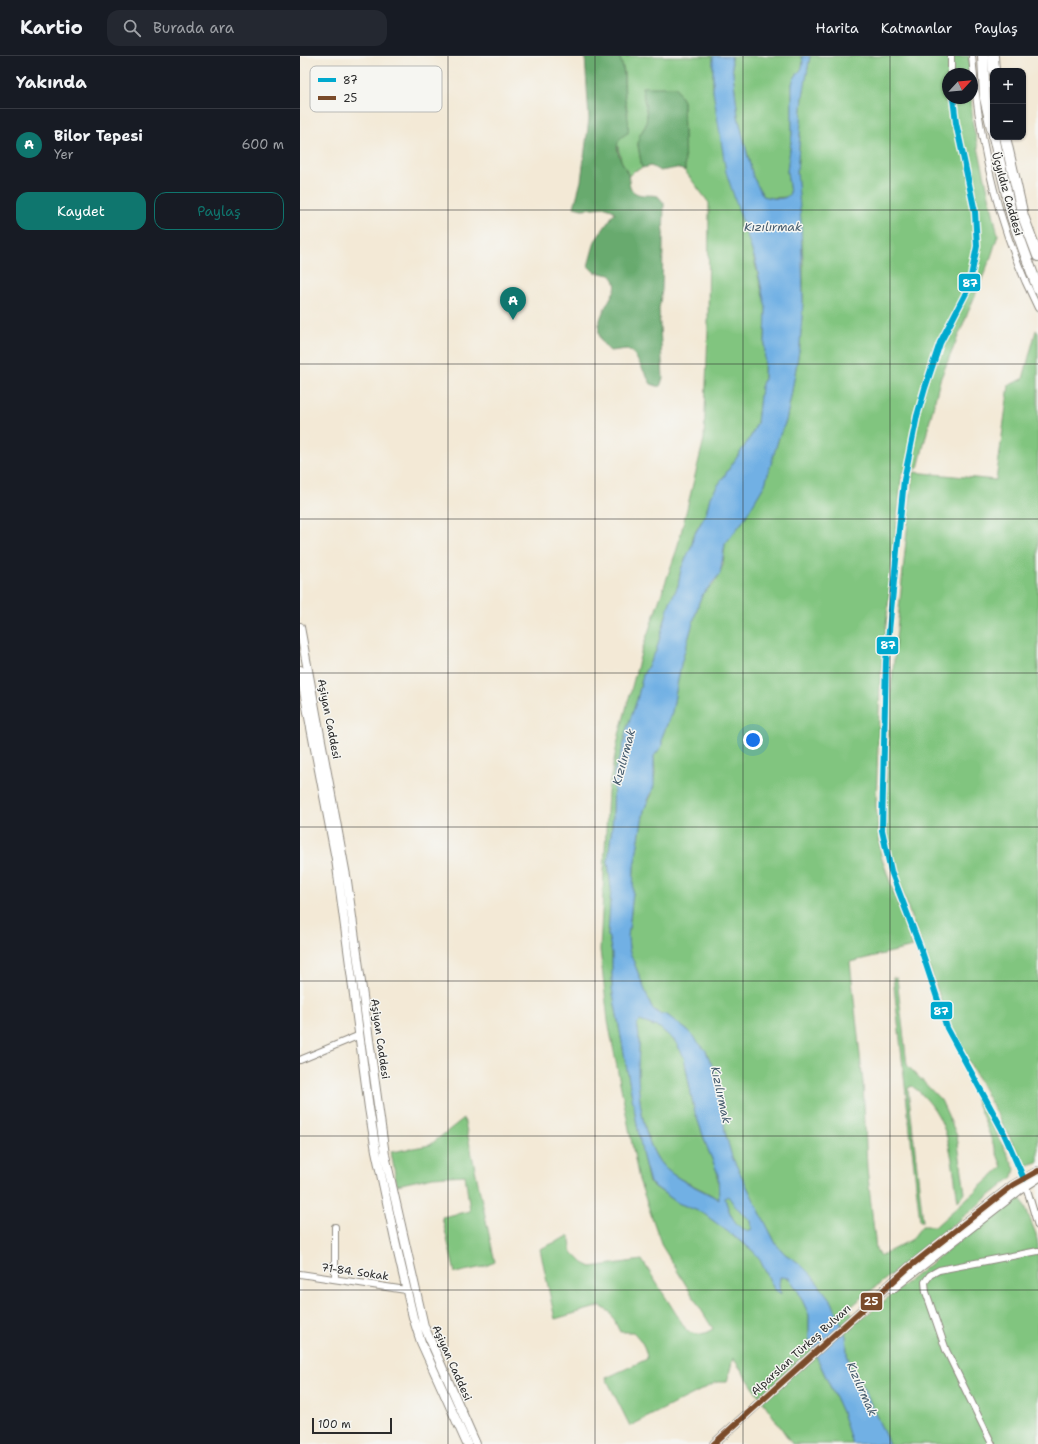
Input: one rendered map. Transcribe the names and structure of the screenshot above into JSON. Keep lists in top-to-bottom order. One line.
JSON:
{"streets":{"street":["Üçyıldız Caddesi","Aşiyan Caddesi","71-84. Sokak","Alparslan Türkeş Bulvarı"]},"crossings":[["Aşiyan Caddesi","71-84. Sokak"]],"water":["Kızılırmak"],"lines":["transit line 87","transit line 25"],"legend":["87","25"],"scale_bar":"100 m","north":"top right","page":{"header":"Kartio","search":"Burada ara","nav":["Harita","Katmanlar","Paylaş"],"heading":"Yakında","map_buttons":["+","−"],"list":[{"mark":"A","name":"Bilor Tepesi","note":"Yer","value":"600 m"}],"buttons":["Kaydet","Paylaş"],"pins":"A","scale":"100 m"}}
